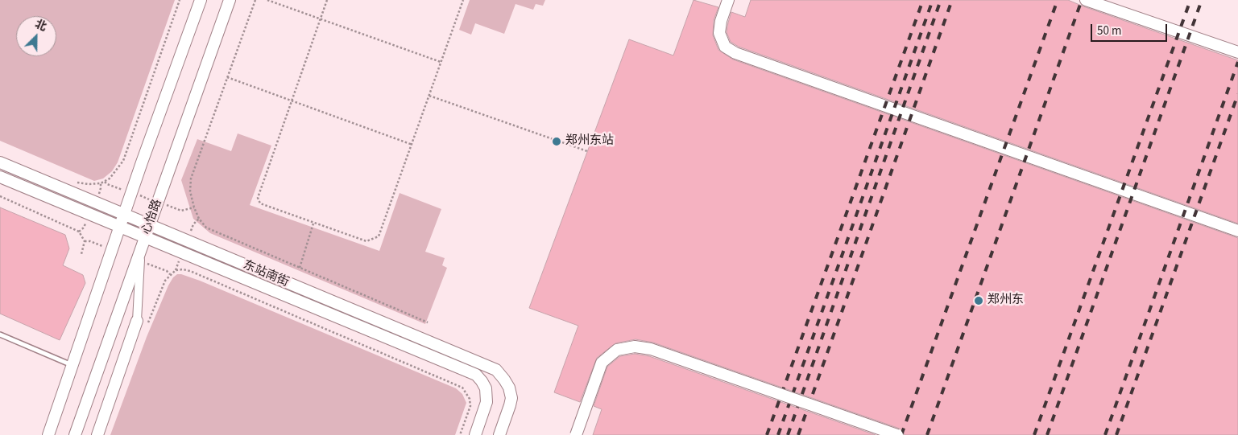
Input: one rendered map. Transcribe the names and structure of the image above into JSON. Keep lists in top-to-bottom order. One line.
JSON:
{"streets":{"street":["心怡路","东站南街"]},"crossings":[["心怡路","东站南街"]],"places":["郑州东站","郑州东"],"scale_bar":"50 m","north":"top right"}
